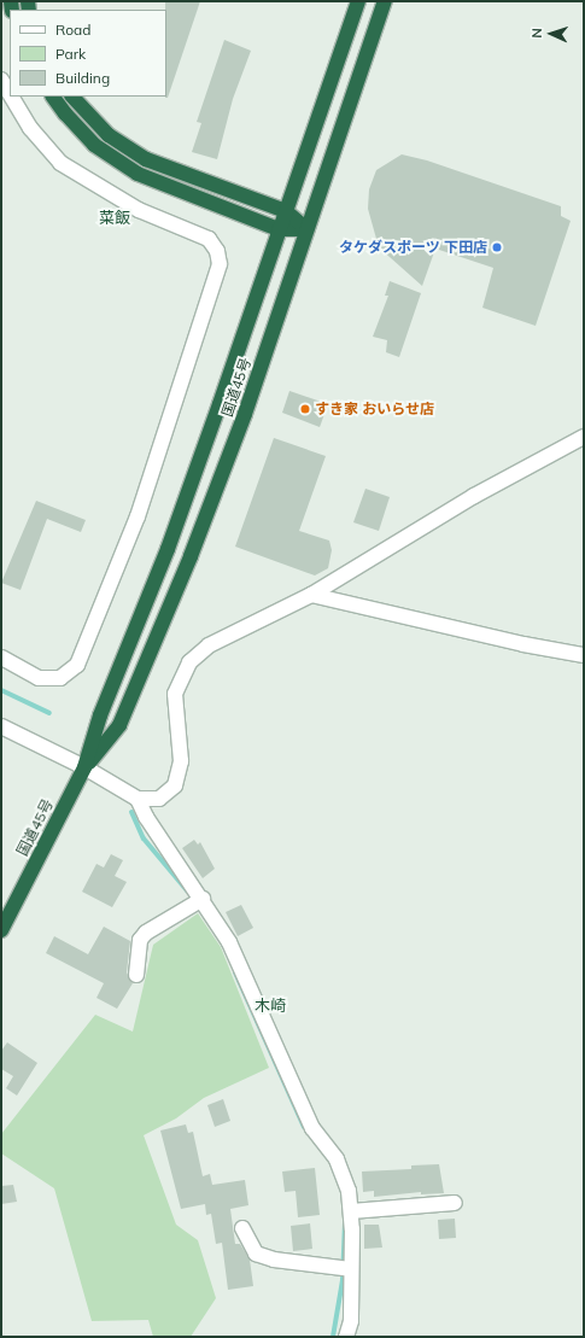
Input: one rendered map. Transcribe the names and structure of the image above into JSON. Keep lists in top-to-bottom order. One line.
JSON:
{"streets":{"highway":["国道45号"]},"districts":["菜飯","木崎"],"places":["タケダスポーツ 下田店","すき家 おいらせ店"],"legend":["Road","Park","Building"],"north":"left"}
